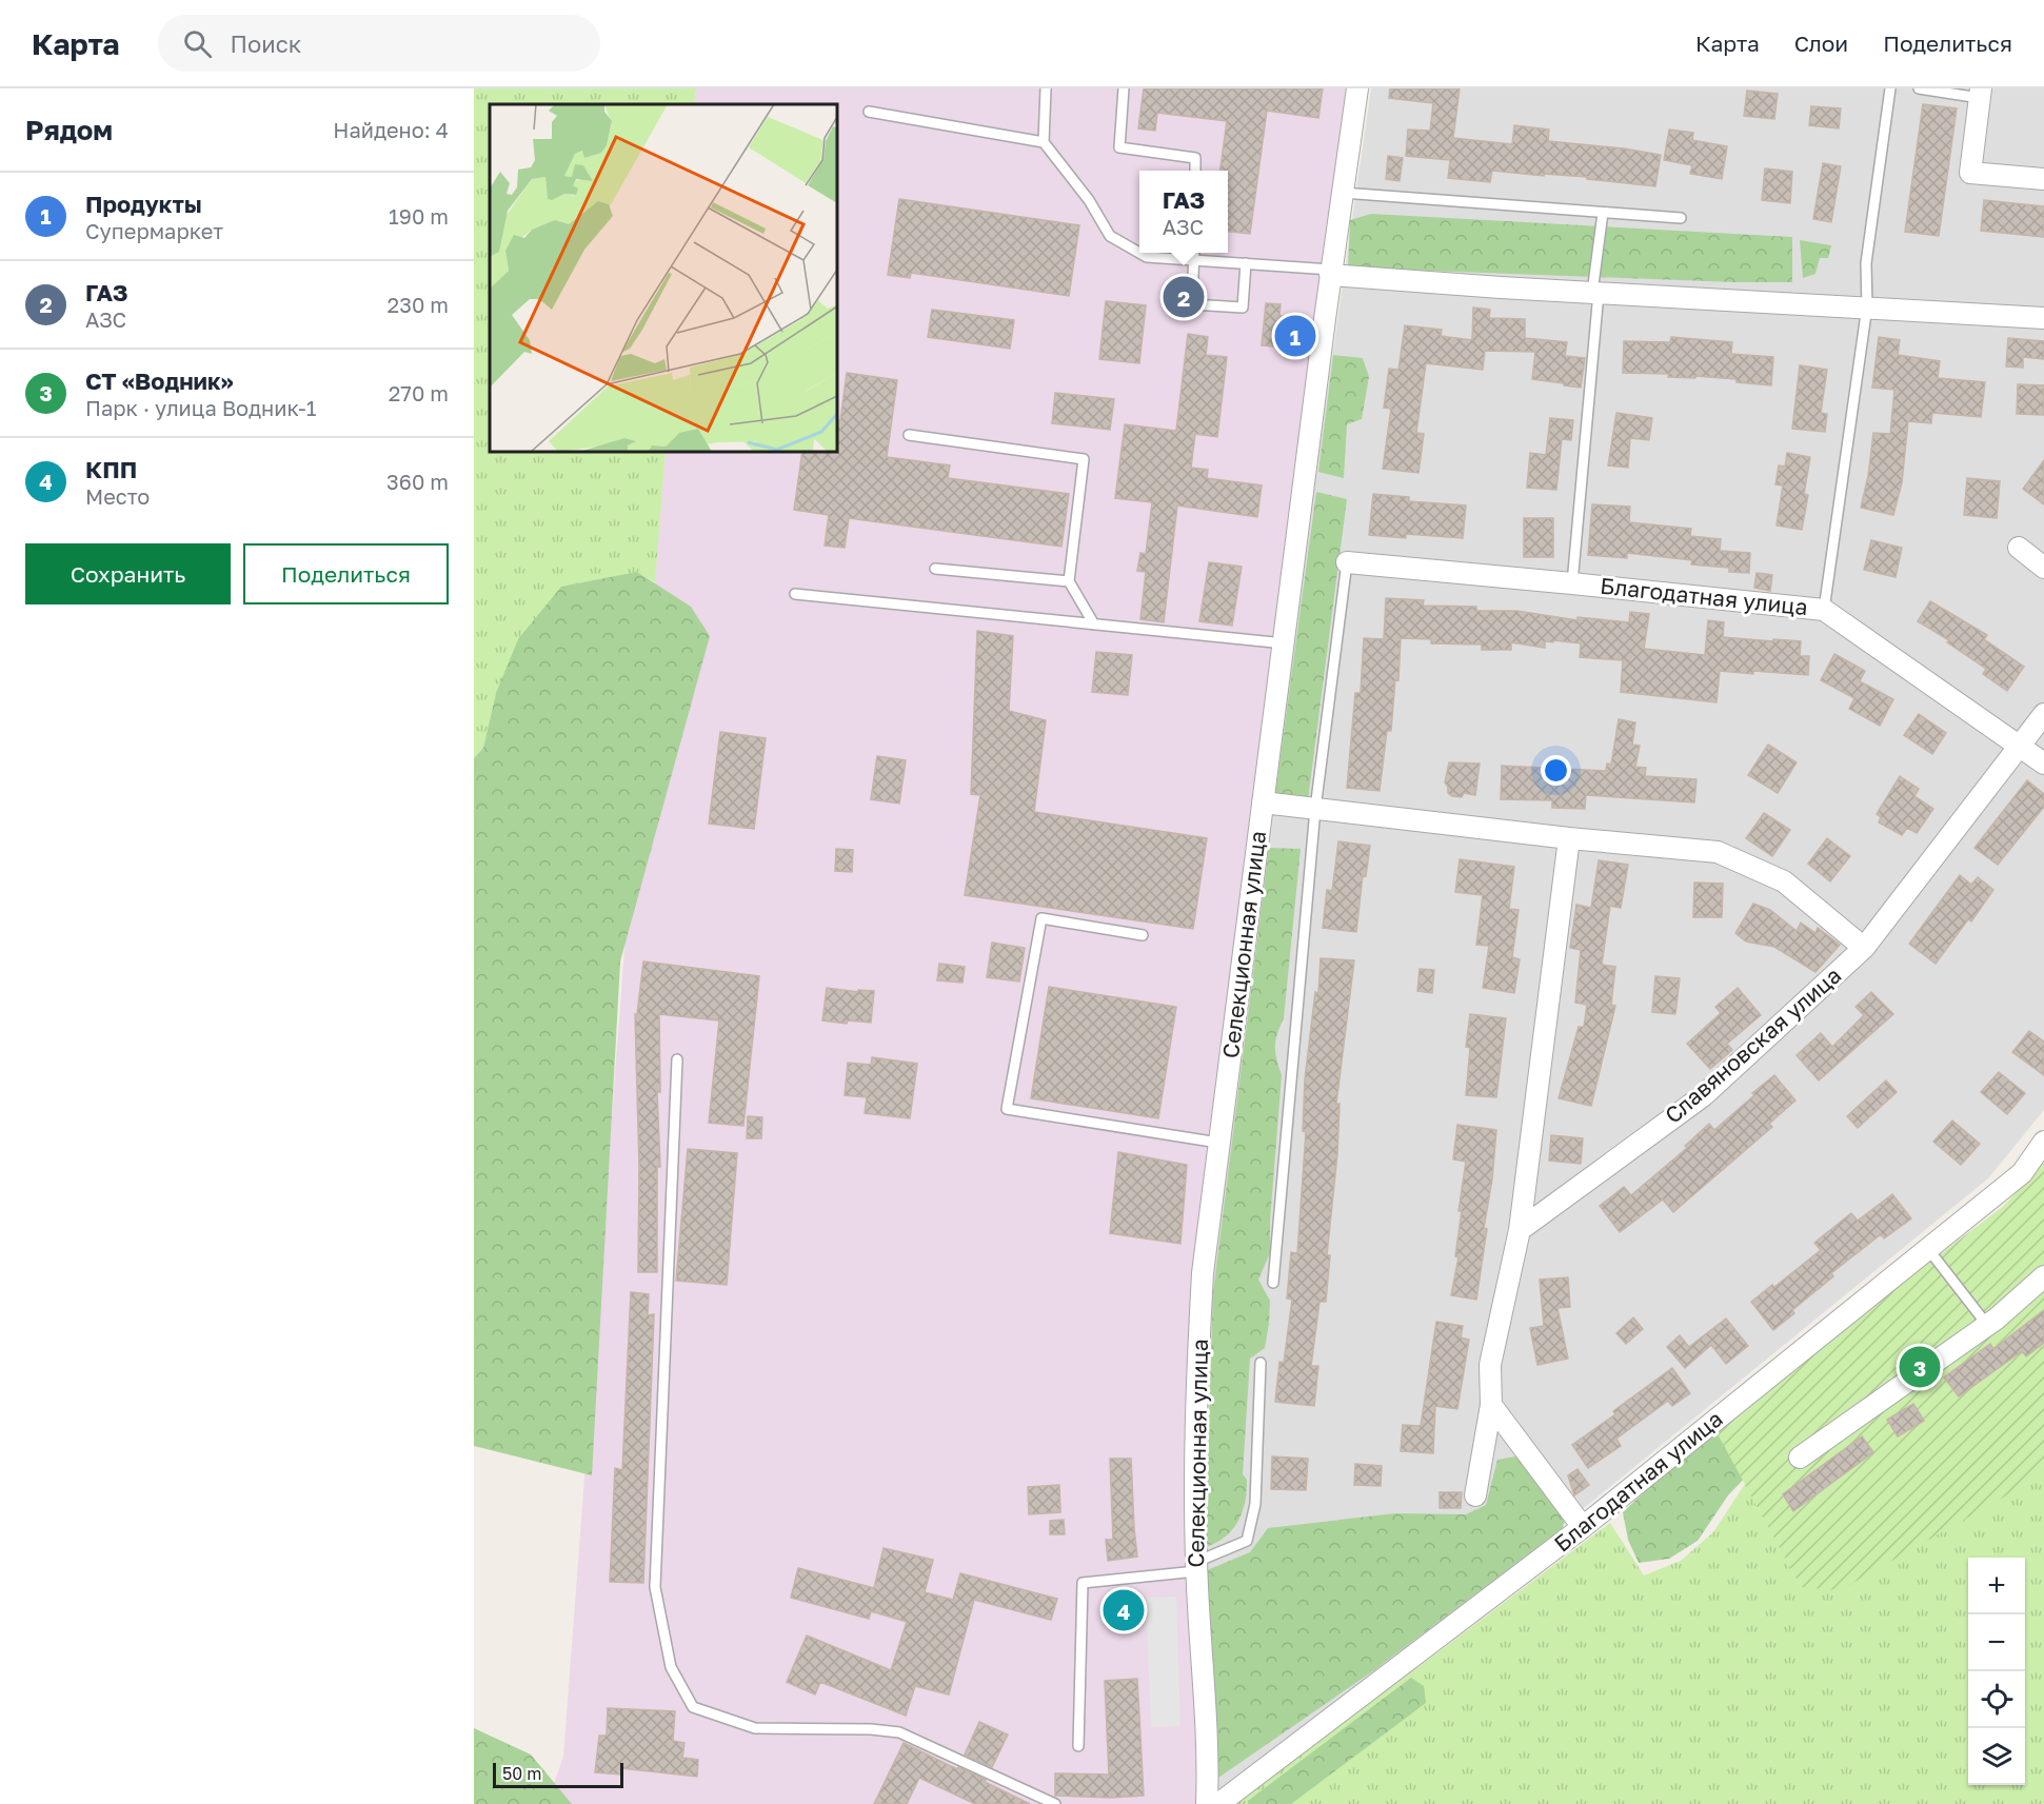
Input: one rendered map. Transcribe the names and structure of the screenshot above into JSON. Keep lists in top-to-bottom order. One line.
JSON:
{"streets":{"street":["Благодатная улица","Селекционная улица","Славяновская улица"]},"crossings":[["Благодатная улица","Славяновская улица"],["Селекционная улица","Славяновская улица"]],"scale_bar":"50 m","page":{"header":"Карта","search":"Поиск","nav":["Карта","Слои","Поделиться"],"heading":["Рядом","Найдено: 4"],"list":[{"mark":"1","name":"Продукты","note":"Супермаркет","value":"190 m"},{"mark":"2","name":"ГАЗ","note":"АЗС","value":"230 m"},{"mark":"3","name":"СТ «Водник»","note":"Парк · улица Водник-1","value":"270 m"},{"mark":"4","name":"КПП","note":"Место","value":"360 m"}],"popup":["ГАЗ","АЗС"],"pins":["2","1","3","4"],"buttons":["Сохранить","Поделиться"],"map_buttons":["+","−"],"scale":"50 m"}}
